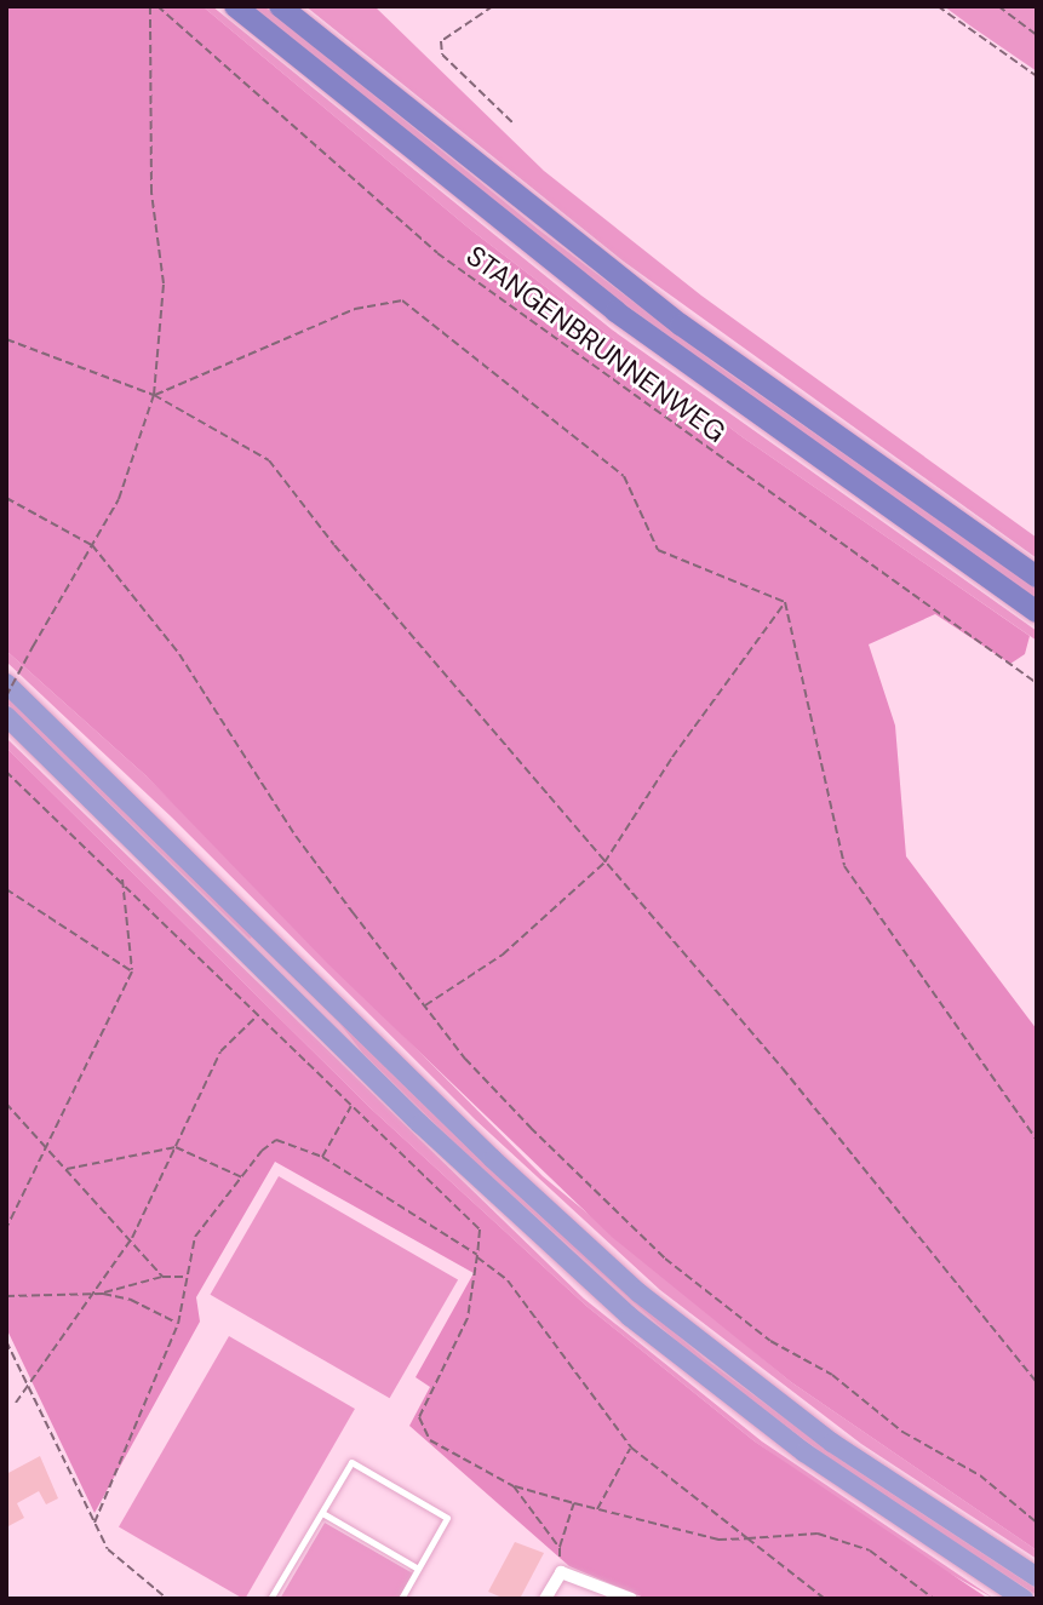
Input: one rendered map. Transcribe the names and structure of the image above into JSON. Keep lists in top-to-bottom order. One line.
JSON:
{"streets":{"path":["STANGENBRUNNENWEG"]}}
